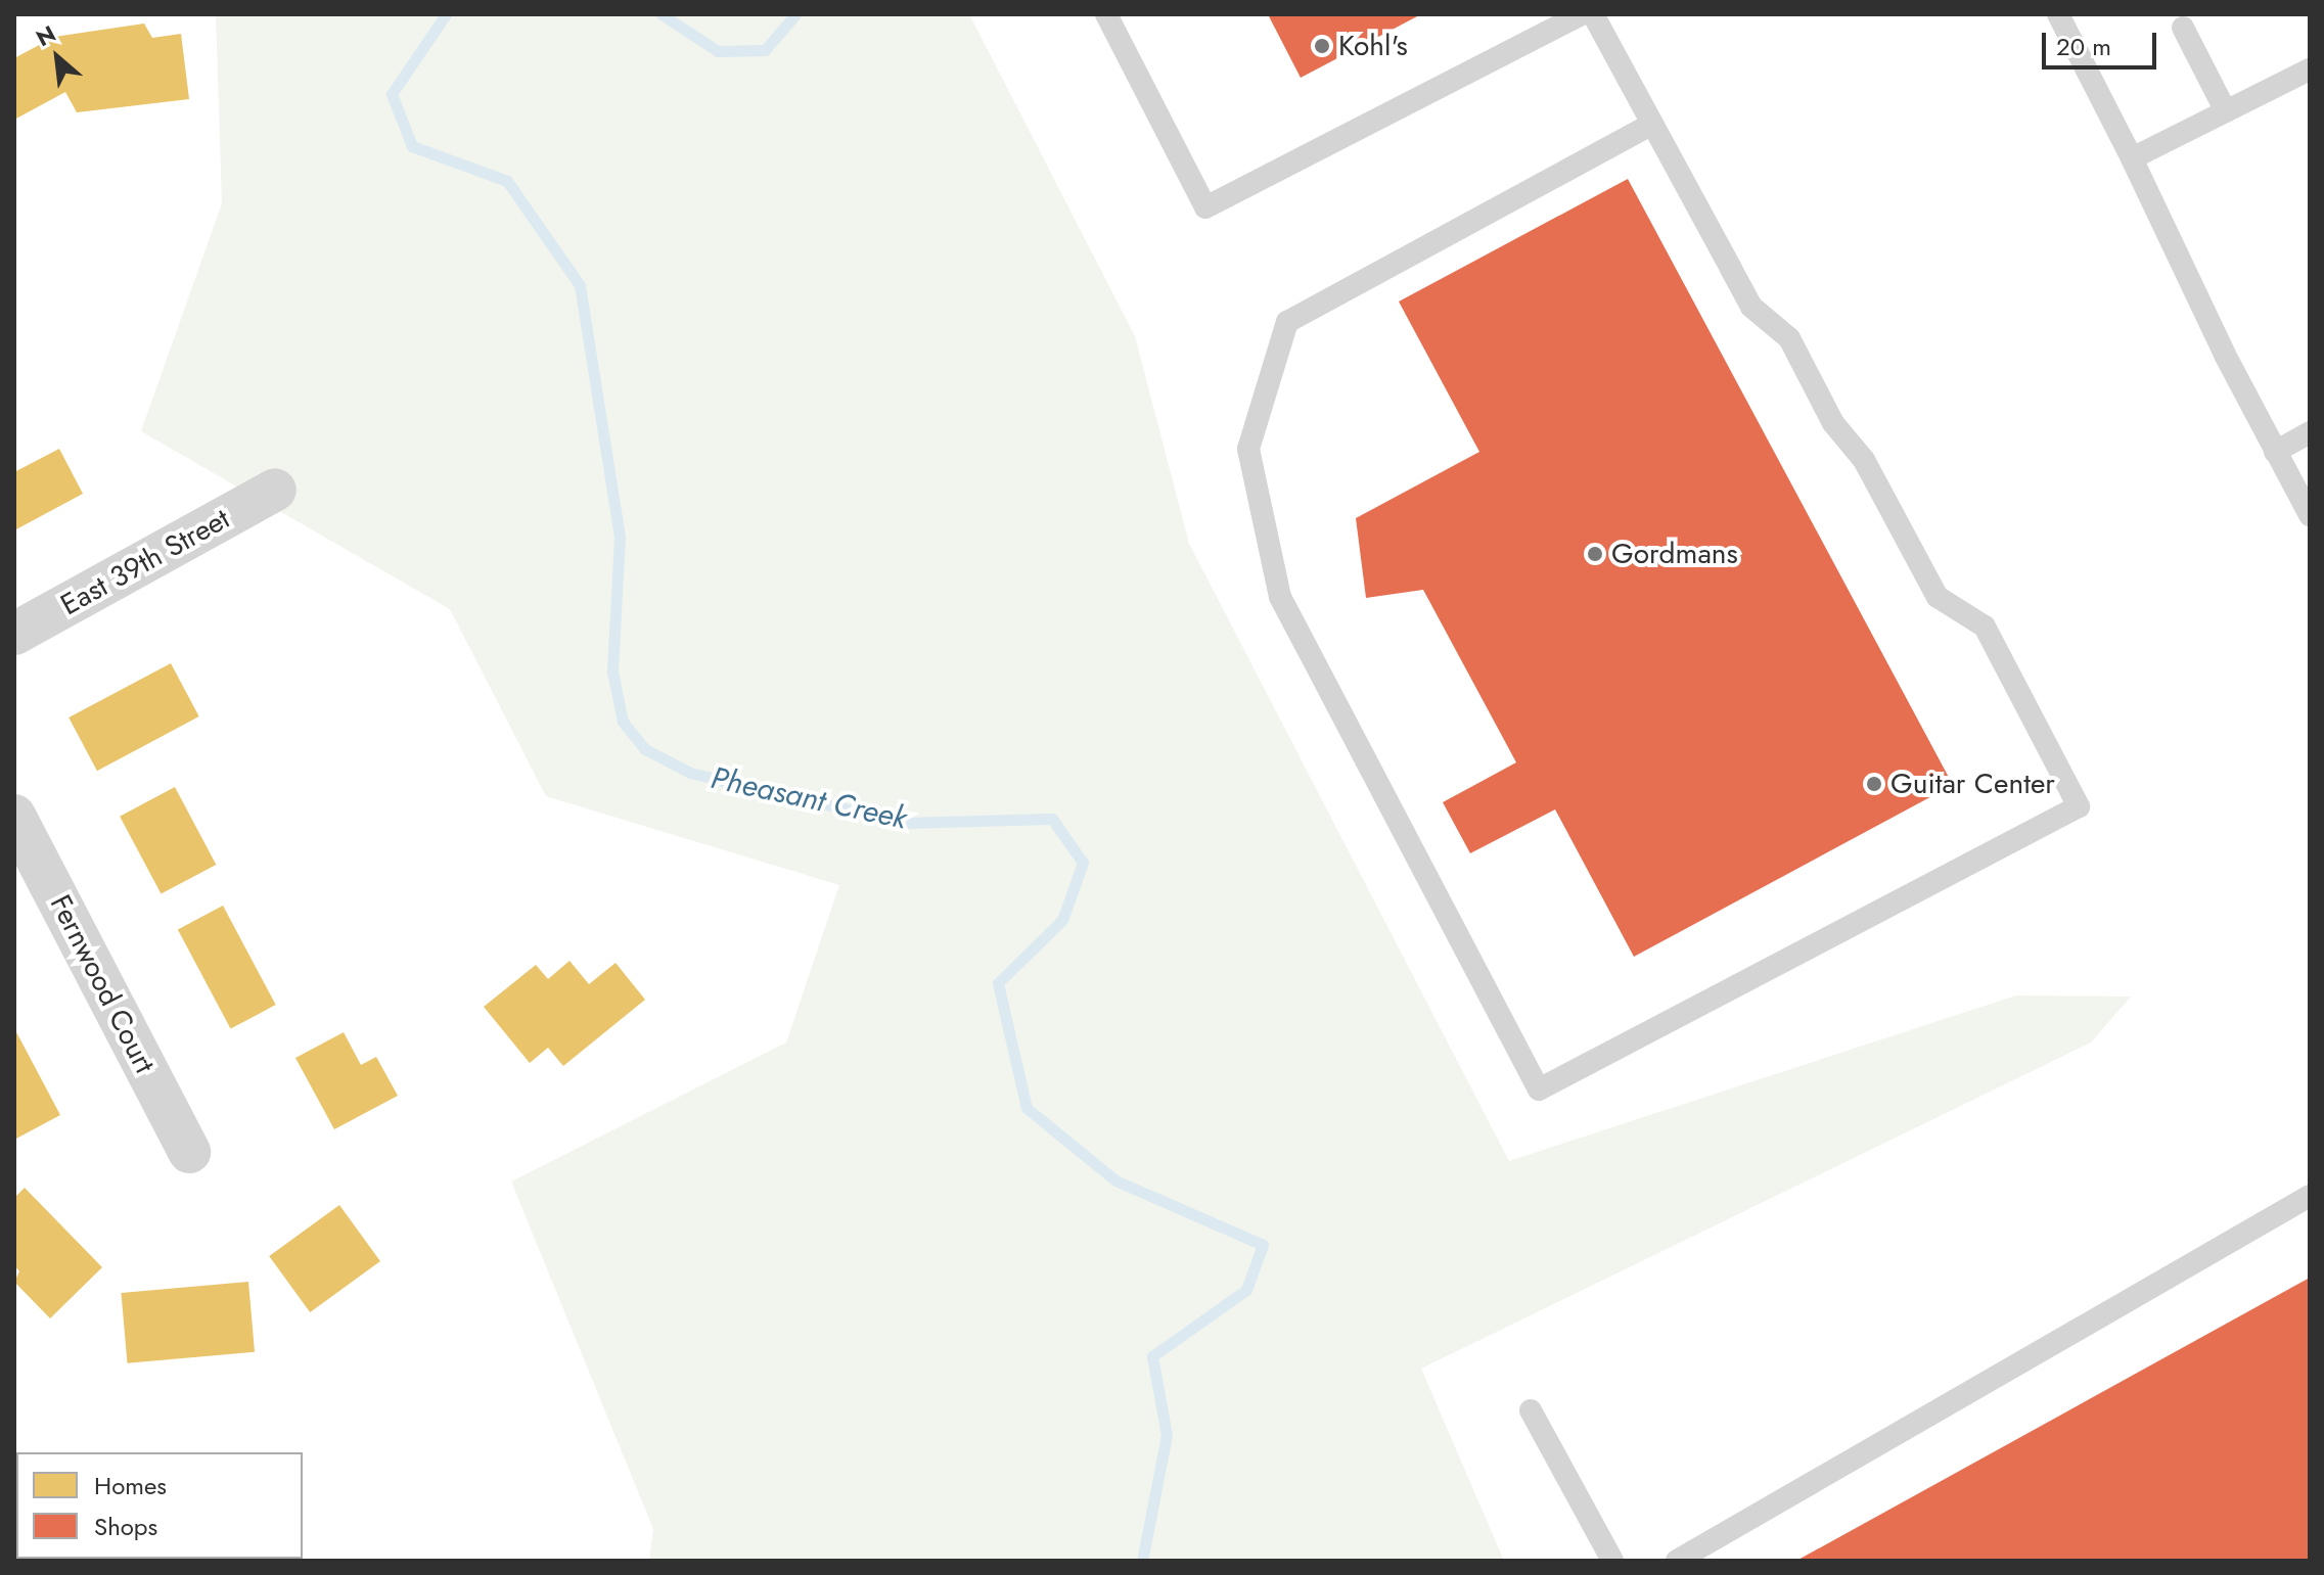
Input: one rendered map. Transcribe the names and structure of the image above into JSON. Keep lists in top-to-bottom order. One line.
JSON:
{"streets":{"street":["East 39th Street","Fernwood Court"]},"water":["Pheasant Creek"],"places":["Kohl's","Gordmans","Guitar Center"],"legend":["Homes","Shops"],"scale_bar":"20 m","north":"top left"}
